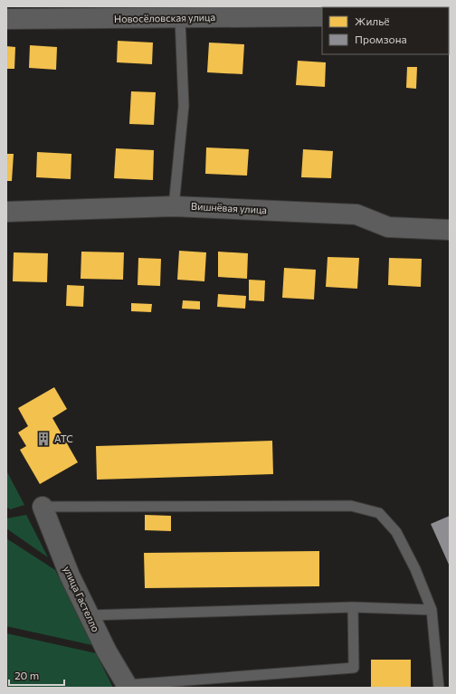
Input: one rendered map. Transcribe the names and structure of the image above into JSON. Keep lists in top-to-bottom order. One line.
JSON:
{"streets":{"street":["Новосёловская улица","Вишнёвая улица","улица Гастелло"]},"places":{"building":["АТС"]},"legend":["Жильё","Промзона"],"scale_bar":"20 m"}
